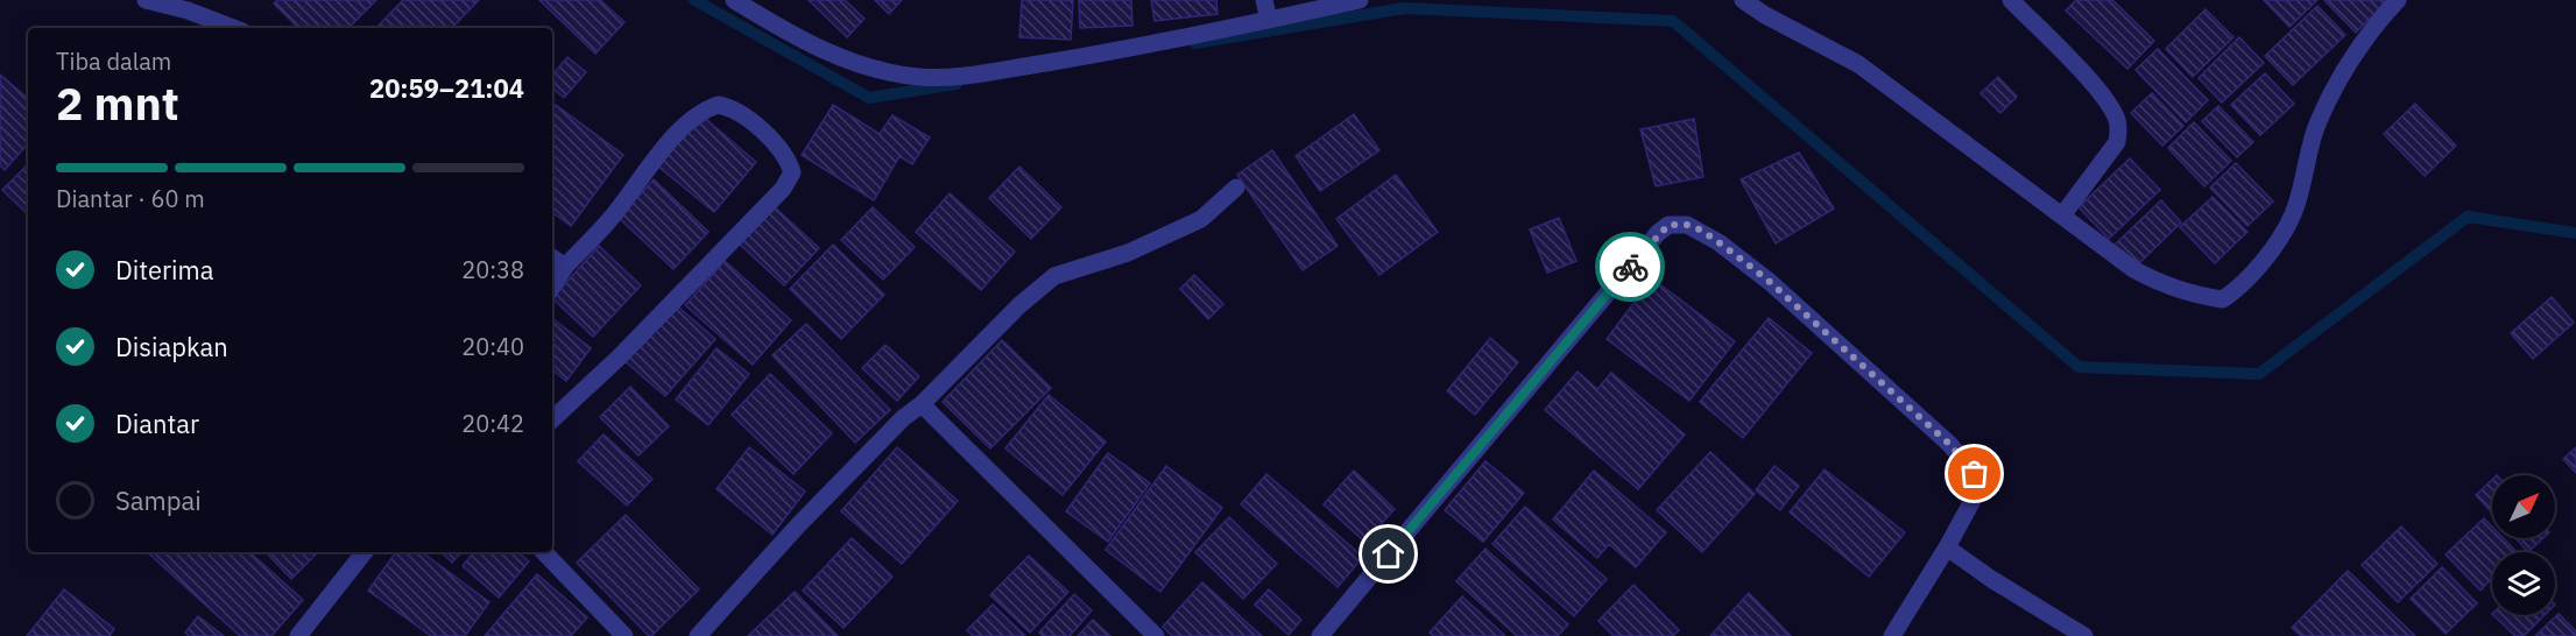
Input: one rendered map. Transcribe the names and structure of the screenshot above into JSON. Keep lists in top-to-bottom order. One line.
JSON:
{"north":"top right","page":{"heading":["2 mnt","Tiba dalam","20:59–21:04"],"bar":"Diantar · 60 m","list":[["Diterima","20:38"],["Disiapkan","20:40"],["Diantar","20:42"],"Sampai"]}}
